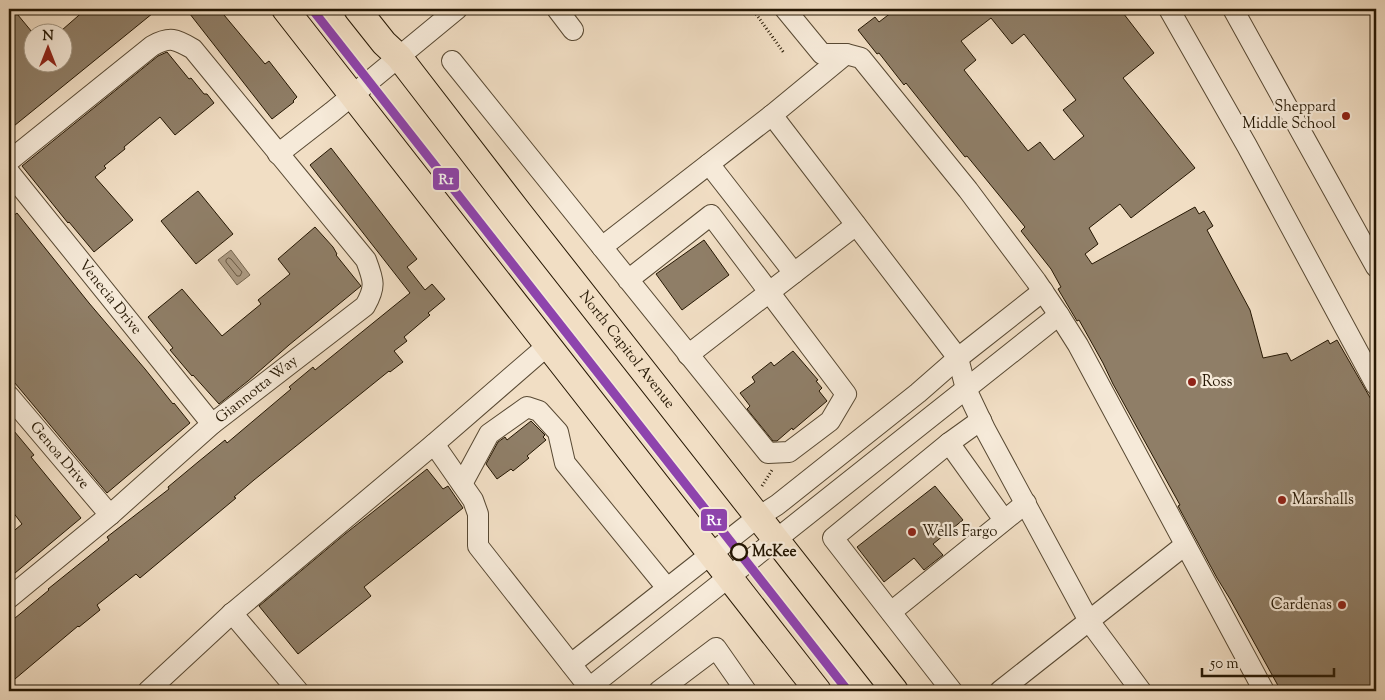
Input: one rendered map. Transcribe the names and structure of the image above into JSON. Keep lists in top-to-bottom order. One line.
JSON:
{"streets":{"main road":["North Capitol Avenue"],"street":["Venecia Drive","Giannotta Way","Genoa Drive"]},"crossings":[["Venecia Drive","Giannotta Way"],["Giannotta Way","Genoa Drive"]],"places":["Sheppard Middle School","Ross","Marshalls","Wells Fargo","McKee","Cardenas"],"lines":["transit line R1"],"scale_bar":"50 m","north":"top"}
